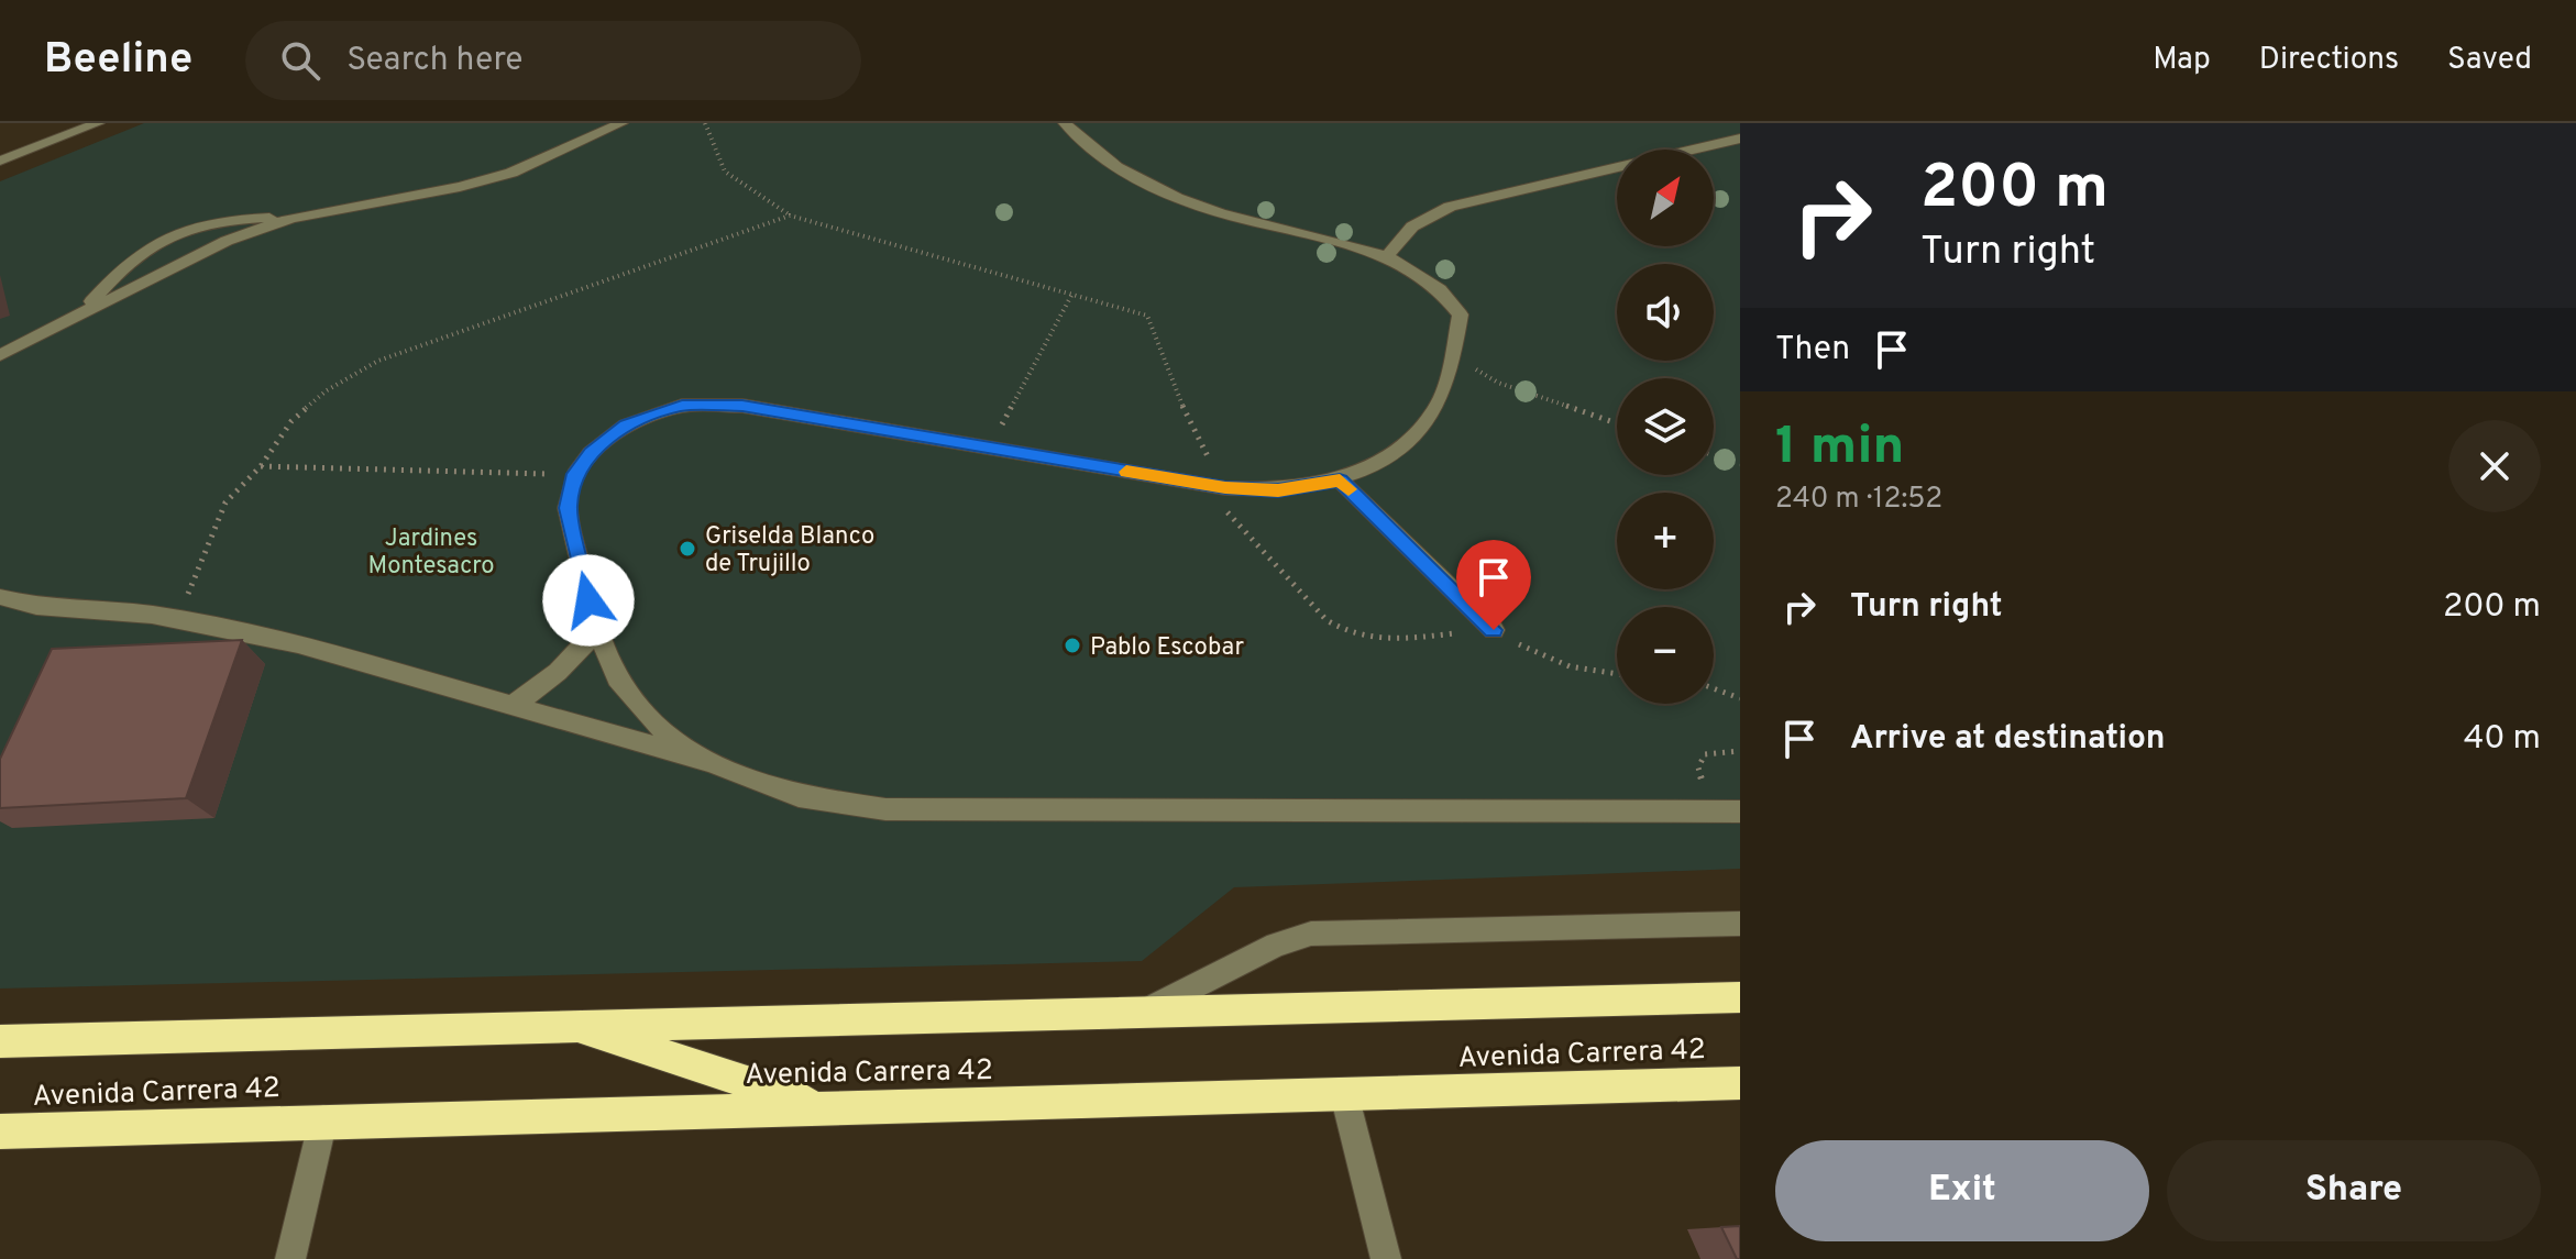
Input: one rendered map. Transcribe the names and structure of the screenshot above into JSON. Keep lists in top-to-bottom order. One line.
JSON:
{"streets":{"highway":["Avenida Carrera 42"]},"parks":["Jardines Montesacro"],"places":["Griselda Blanco de Trujillo","Pablo Escobar"],"north":"top right","page":{"header":"Beeline","search":"Search here","nav":["Map","Directions","Saved"],"turn":["200 m","Turn right"],"map_buttons":["+","−"],"then":"Then","heading":["1 min","240 m · 12:52"],"list":[{"name":"Turn right","value":"200 m"},{"name":"Arrive at destination","value":"40 m"}],"buttons":["Exit","Share"]}}
